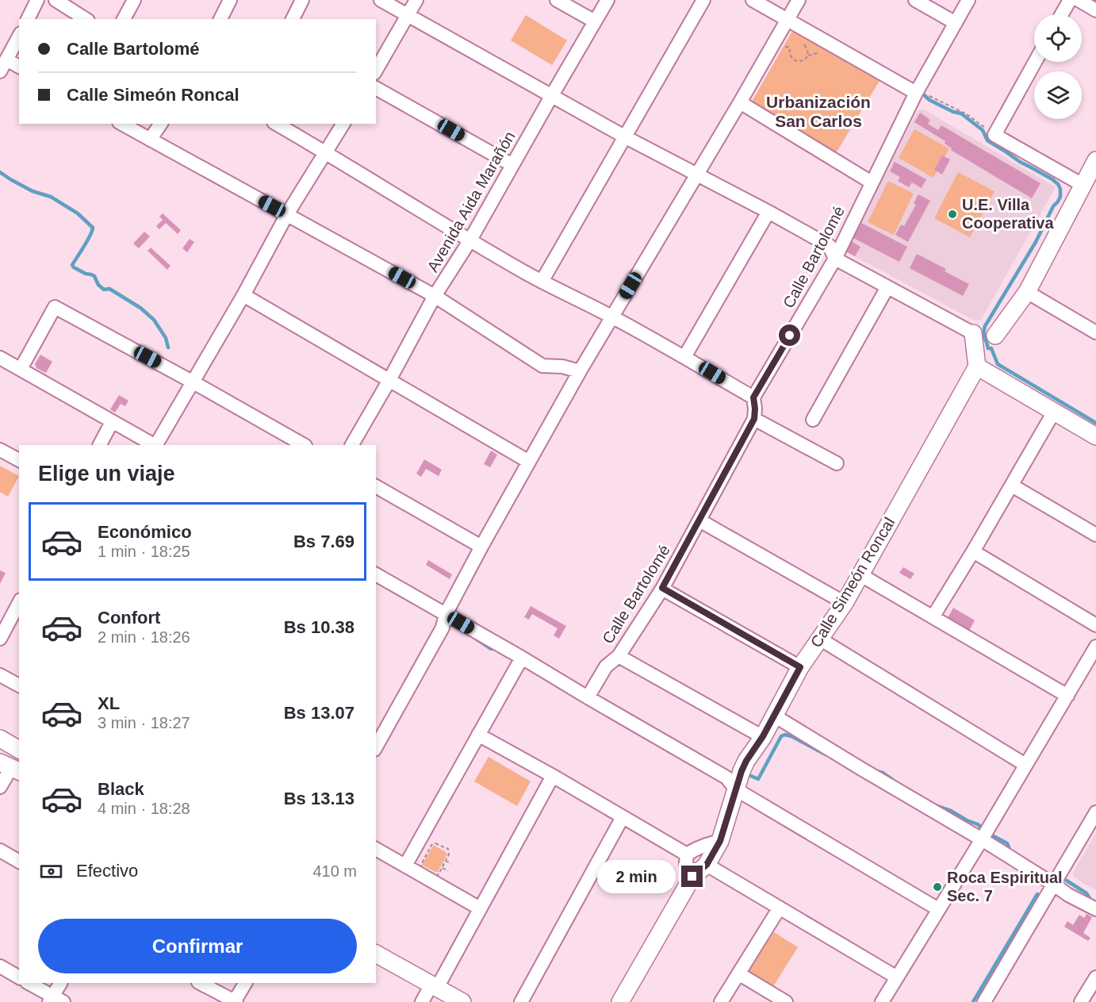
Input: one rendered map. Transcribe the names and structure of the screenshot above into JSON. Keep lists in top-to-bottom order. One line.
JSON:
{"streets":{"street":["Avenida Aida Marañón","Calle Bartolomé","Calle Simeón Roncal"]},"districts":["Urbanización San Carlos"],"places":["U.E. Villa Cooperativa","Roca Espiritual Sec. 7"],"page":{"banner":["Calle Bartolomé","Calle Simeón Roncal"],"heading":"Elige un viaje","list":[{"name":"Económico","note":"1 min · 18:25","value":"Bs 7.69"},{"name":"Confort","note":"2 min · 18:26","value":"Bs 10.38"},{"name":"XL","note":"3 min · 18:27","value":"Bs 13.07"},{"name":"Black","note":"4 min · 18:28","value":"Bs 13.13"}],"pay":["Efectivo","410 m"],"bubble":"2 min","buttons":"Confirmar"}}
